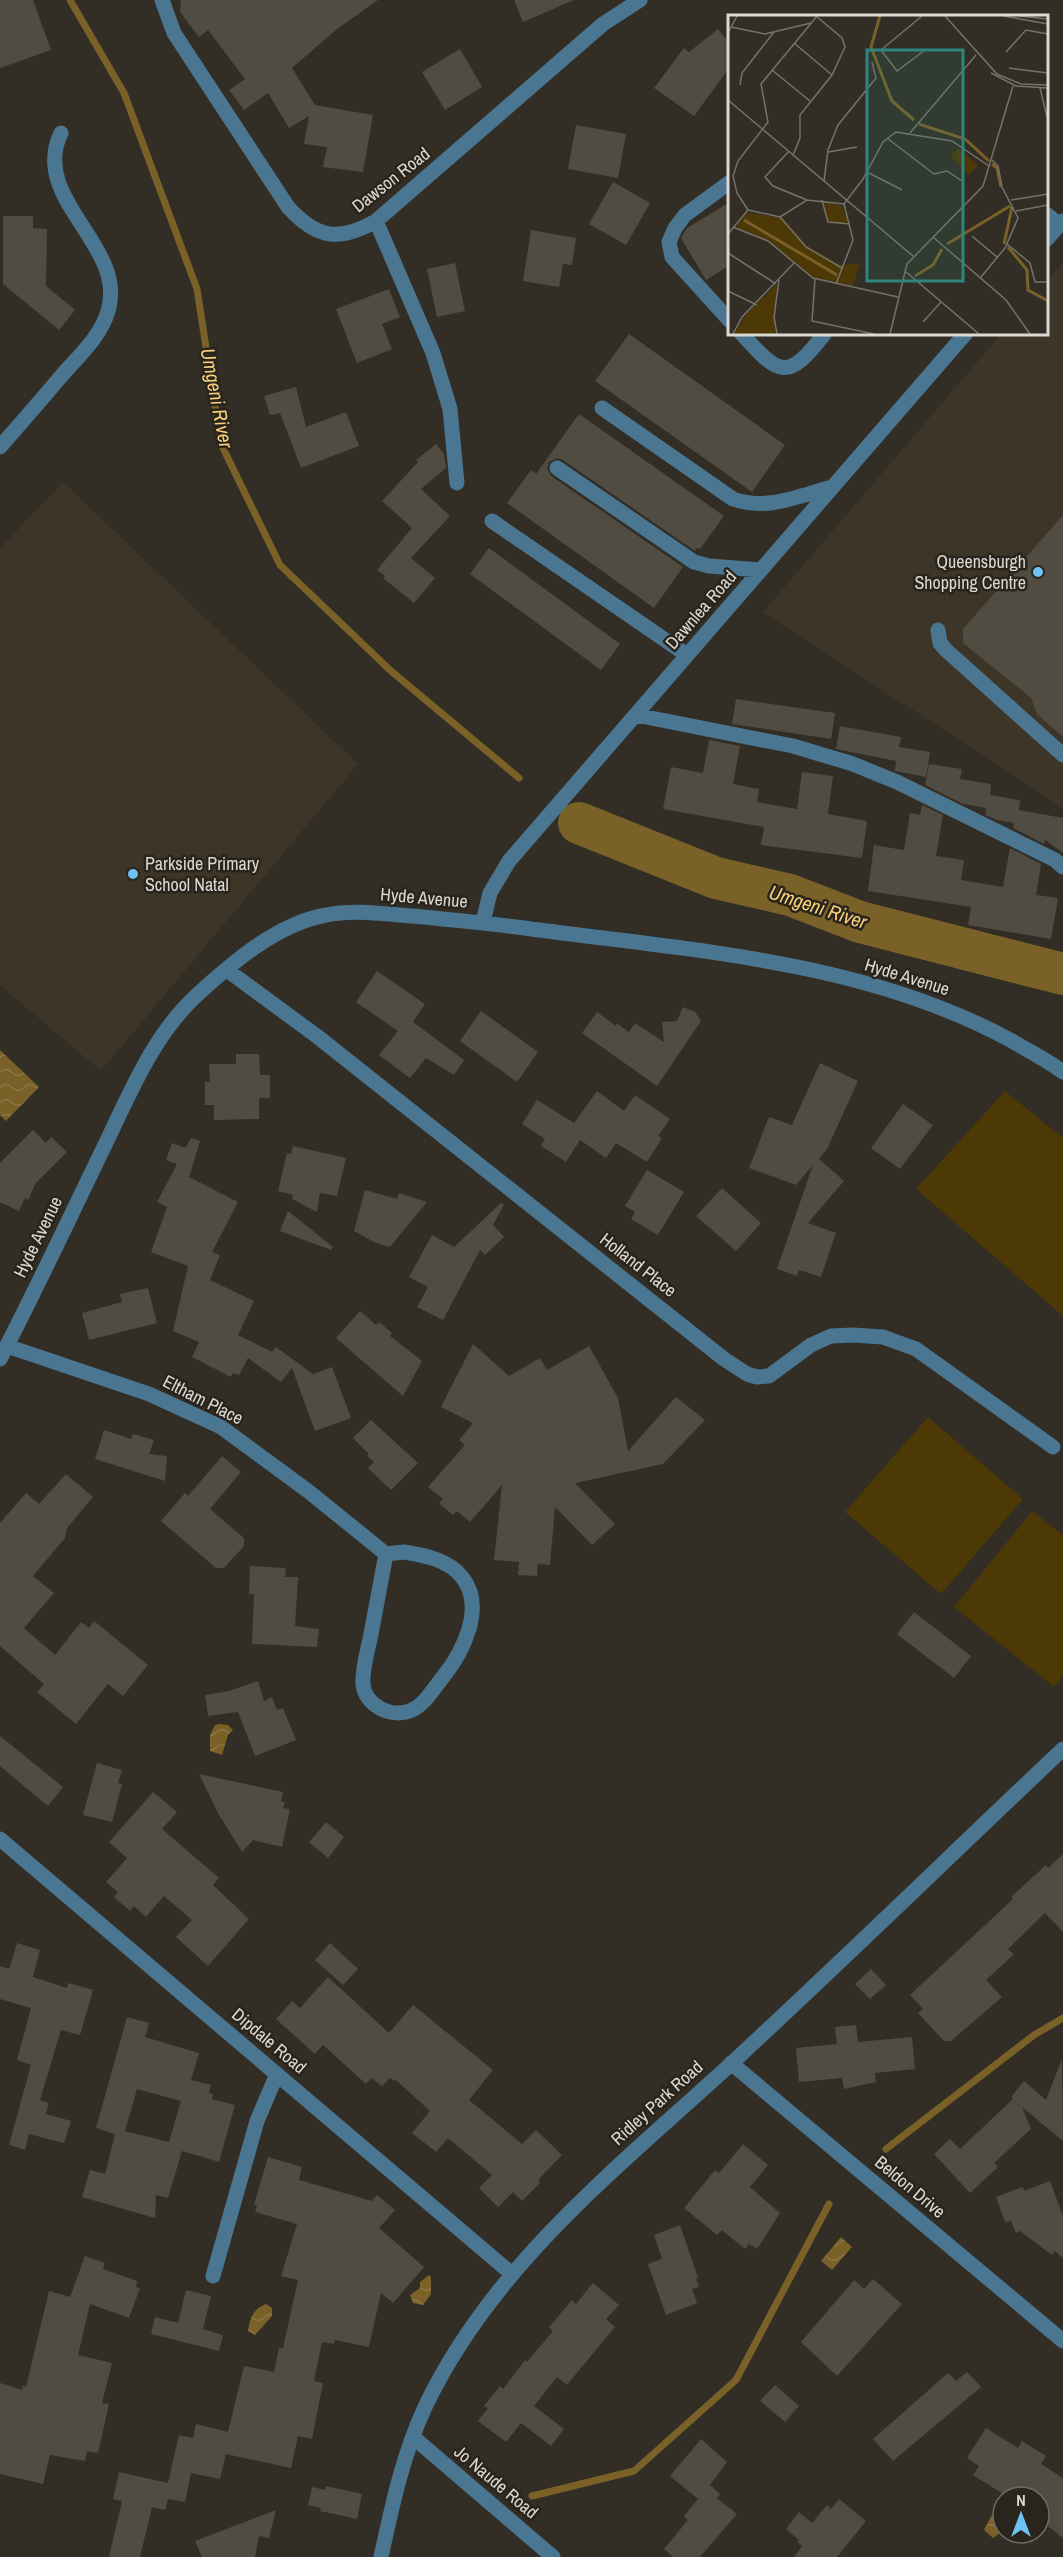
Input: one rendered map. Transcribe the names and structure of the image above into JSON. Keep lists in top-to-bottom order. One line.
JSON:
{"streets":{"street":["Dawson Road","Dawnlea Road","Hyde Avenue","Holland Place","Eltham Place","Dipdale Road","Ridley Park Road","Beldon Drive","Jo Naude Road"]},"crossings":[["Dawnlea Road","Hyde Avenue"],["Hyde Avenue","Holland Place"],["Hyde Avenue","Eltham Place"],["Dipdale Road","Ridley Park Road"],["Ridley Park Road","Beldon Drive"],["Ridley Park Road","Jo Naude Road"]],"water":["Umgeni River"],"places":["Queensburgh Shopping Centre","Parkside Primary School Natal"],"north":"top"}
